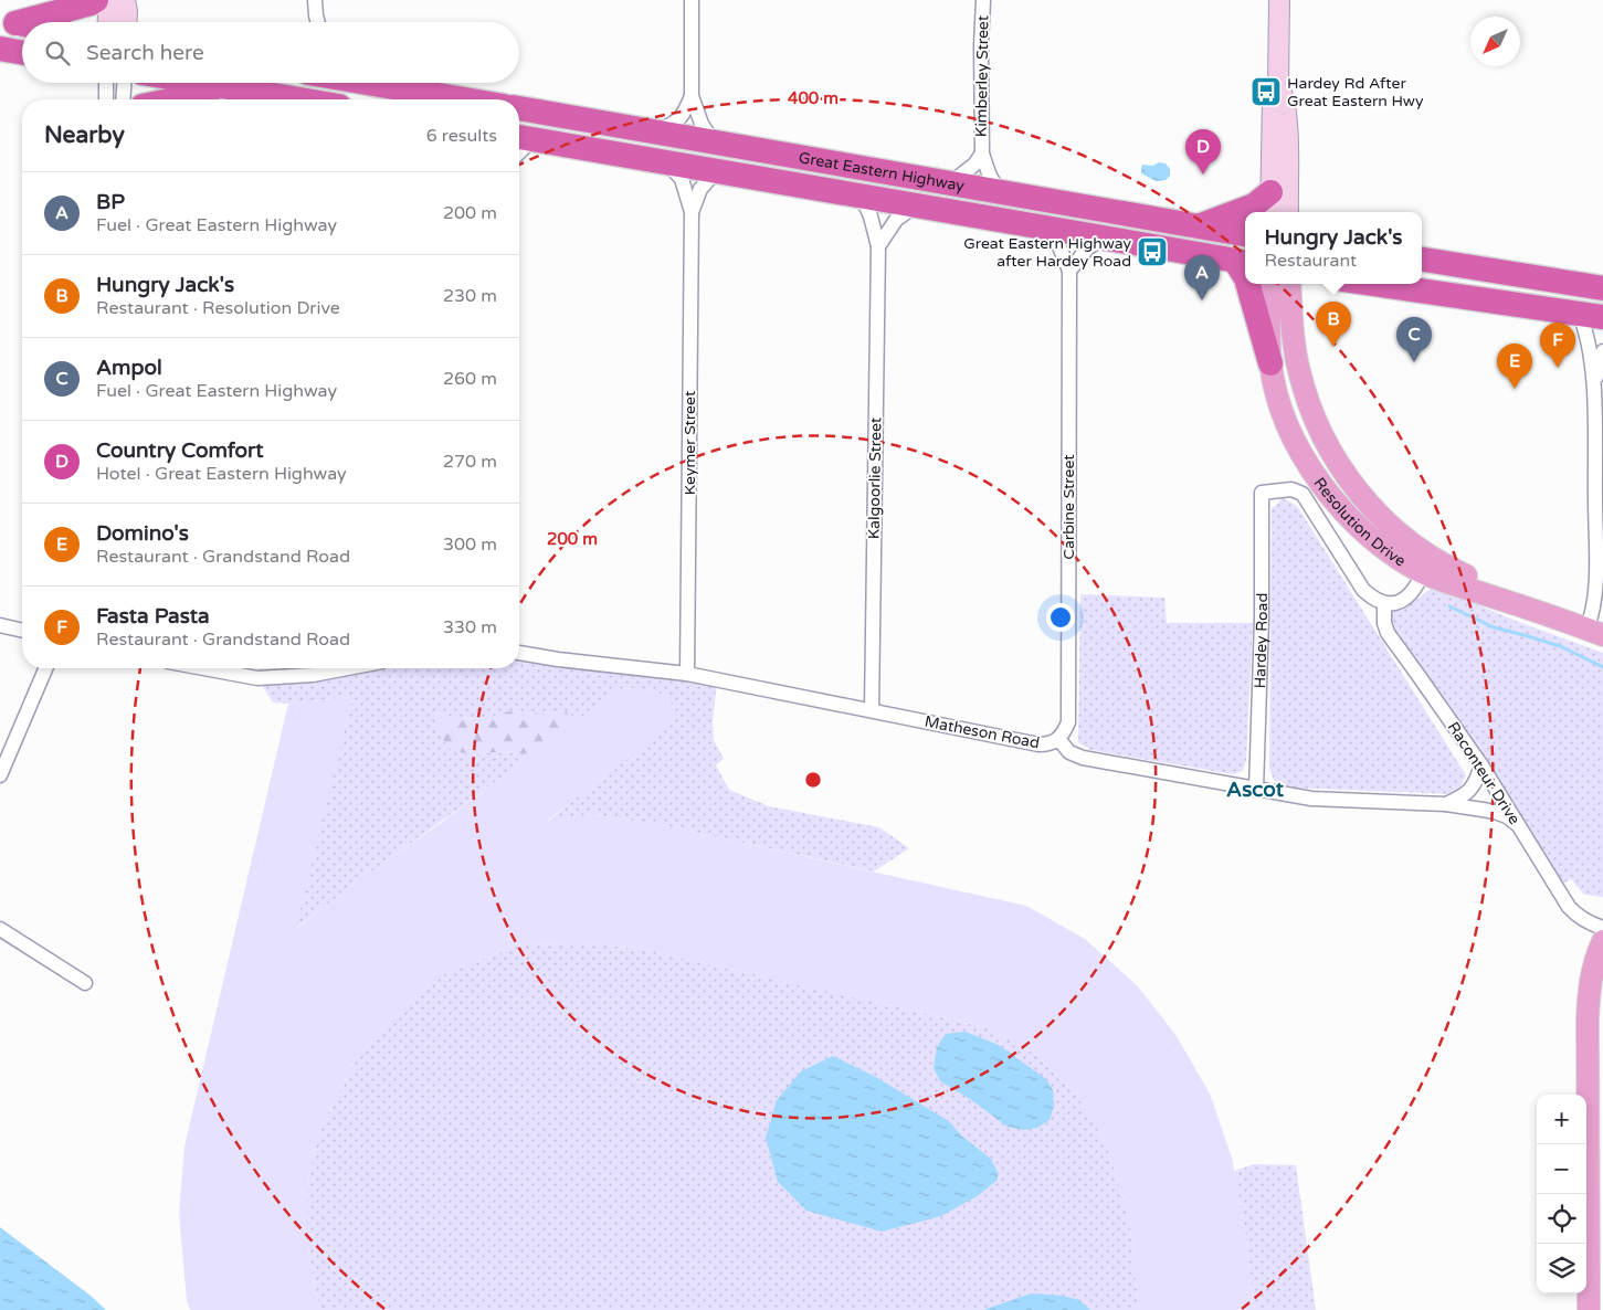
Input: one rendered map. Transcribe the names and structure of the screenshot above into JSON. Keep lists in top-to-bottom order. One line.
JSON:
{"streets":{"highway":["Great Eastern Highway"],"main road":["Resolution Drive"],"street":["Kimberley Street","Keymer Street","Kalgoorlie Street","Carbine Street","Hardey Road","Matheson Road","Raconteur Drive"]},"crossings":[["Kimberley Street","Great Eastern Highway"],["Great Eastern Highway","Keymer Street"],["Great Eastern Highway","Kalgoorlie Street"],["Great Eastern Highway","Carbine Street"],["Keymer Street","Matheson Road"],["Kalgoorlie Street","Matheson Road"],["Carbine Street","Matheson Road"],["Hardey Road","Matheson Road"],["Hardey Road","Raconteur Drive"],["Matheson Road","Raconteur Drive"]],"districts":["Ascot"],"places":{"bus stop":["Hardey Rd After Great Eastern Hwy","Great Eastern Highway after Hardey Road"]},"north":"bottom left","page":{"search":"Search here","heading":["Nearby","6 results"],"pins":["D","A","B","C","F","E"],"list":[{"mark":"A","name":"BP","note":"Fuel · Great Eastern Highway","value":"200 m"},{"mark":"B","name":"Hungry Jack's","note":"Restaurant · Resolution Drive","value":"230 m"},{"mark":"C","name":"Ampol","note":"Fuel · Great Eastern Highway","value":"260 m"},{"mark":"D","name":"Country Comfort","note":"Hotel · Great Eastern Highway","value":"270 m"},{"mark":"E","name":"Domino's","note":"Restaurant · Grandstand Road","value":"300 m"},{"mark":"F","name":"Fasta Pasta","note":"Restaurant · Grandstand Road","value":"330 m"}],"popup":["Hungry Jack's","Restaurant"],"map_buttons":["+","−"]},"rings":["400 m","200 m"]}
